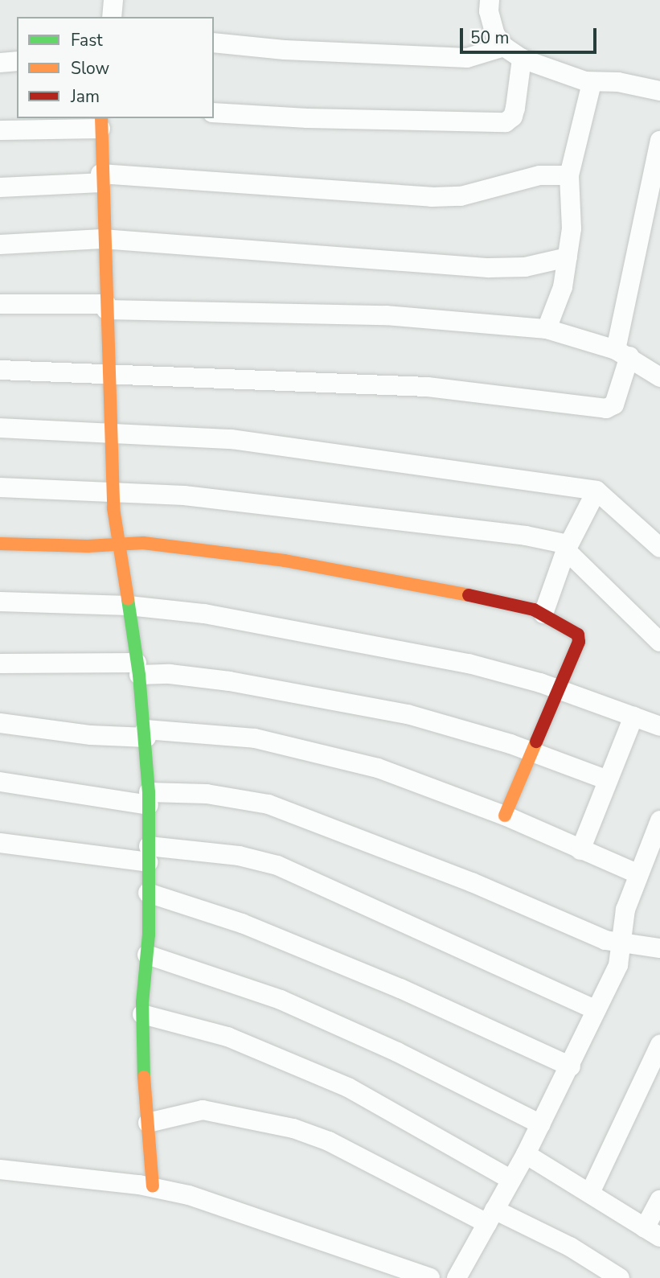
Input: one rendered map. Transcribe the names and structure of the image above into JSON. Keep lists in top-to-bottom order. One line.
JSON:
{"legend":["Fast","Slow","Jam"],"scale_bar":"50 m"}
